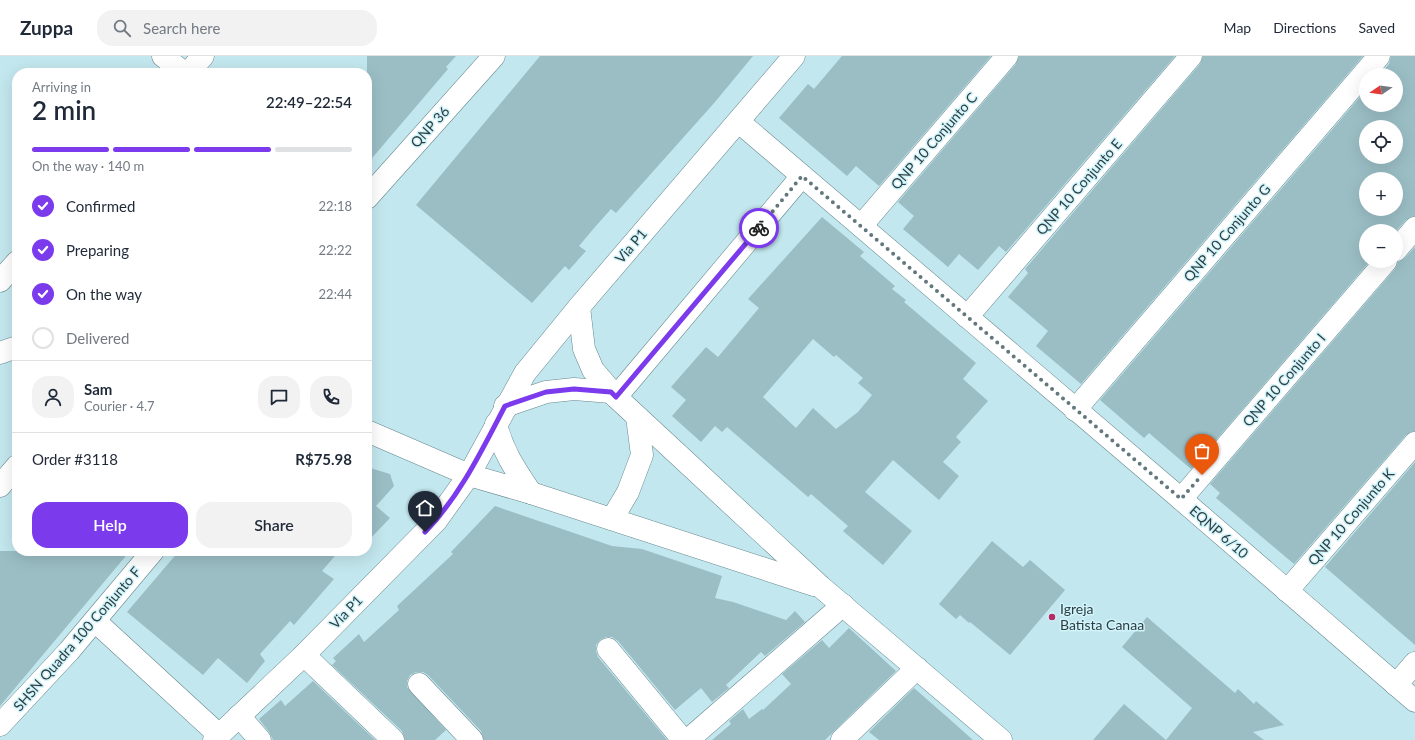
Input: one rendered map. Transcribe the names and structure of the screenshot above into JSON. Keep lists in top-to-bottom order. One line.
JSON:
{"streets":{"street":["QNP 36","QNP 10 Conjunto C","QNP 10 Conjunto E","QNP 10 Conjunto G","Via P1","QNP 10 Conjunto I","QNP 10 Conjunto K","EQNP 6/10","SHSN Quadra 100 Conjunto F"]},"crossings":[["QNP 10 Conjunto C","EQNP 6/10"],["QNP 10 Conjunto E","EQNP 6/10"],["QNP 10 Conjunto G","EQNP 6/10"],["Via P1","EQNP 6/10"],["QNP 10 Conjunto I","EQNP 6/10"],["QNP 10 Conjunto K","EQNP 6/10"]],"places":["Igreja Batista Canaa"],"north":"left","page":{"header":"Zuppa","search":"Search here","nav":["Map","Directions","Saved"],"map_buttons":["+","−"],"heading":["2 min","Arriving in","22:49–22:54"],"panel":["Sam","Courier · 4.7","Order #3118","R$75.98"],"bar":"On the way · 140 m","list":[["Confirmed","22:18"],["Preparing","22:22"],["On the way","22:44"],"Delivered"],"buttons":["Help","Share"]}}
